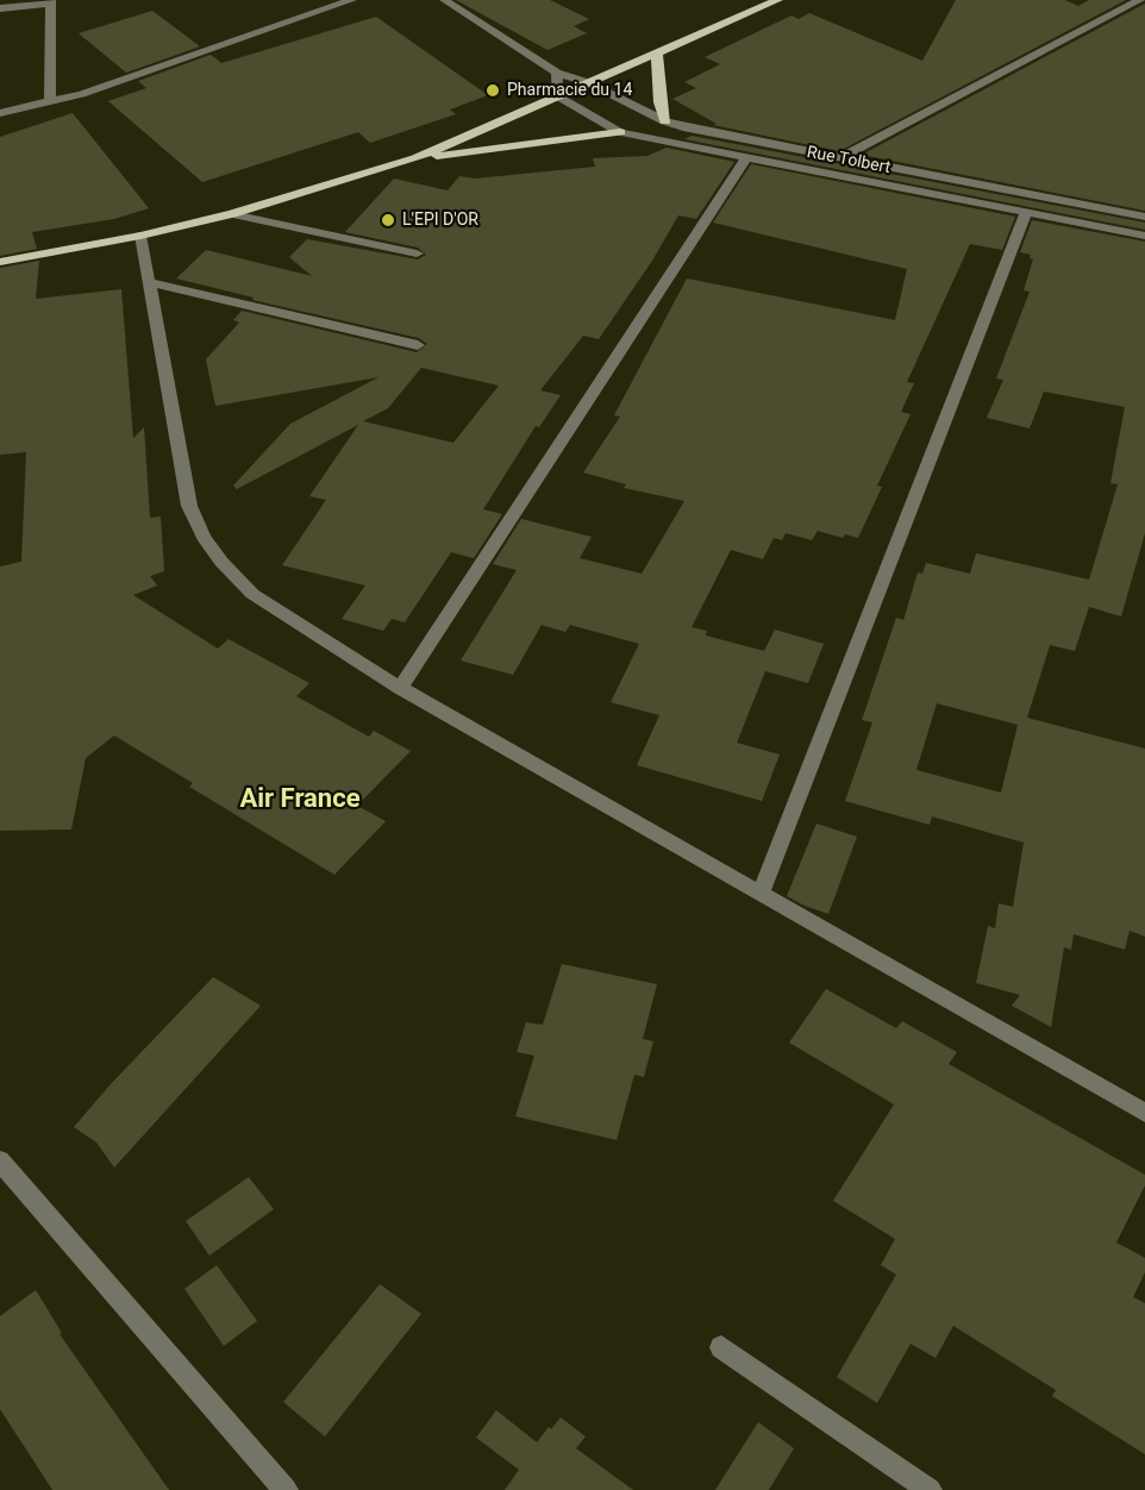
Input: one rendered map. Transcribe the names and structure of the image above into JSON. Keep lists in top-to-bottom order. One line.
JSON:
{"streets":{"street":["Rue Tolbert"]},"districts":["Air France"],"places":["Pharmacie du 14","L'EPI D'OR"]}
